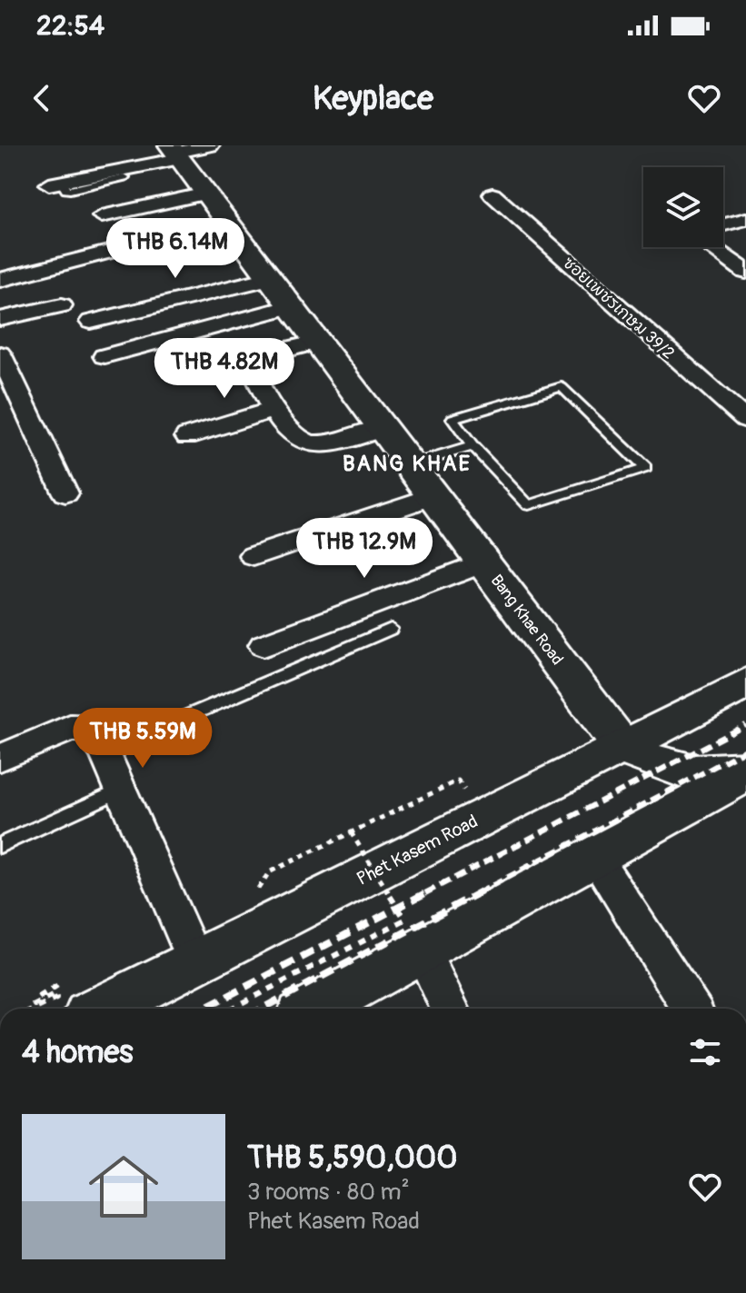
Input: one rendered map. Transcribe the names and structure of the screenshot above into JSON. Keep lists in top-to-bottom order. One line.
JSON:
{"streets":{"main road":["Bang Khae Road","Phet Kasem Road"],"street":["ซอยเพชรเกษม 39/2"]},"crossings":[["Bang Khae Road","Phet Kasem Road"]],"districts":["BANG KHAE"],"page":{"status":"22:54","header":"Keyplace","price":["THB 6.14M","THB 4.82M","THB 12.9M","THB 5.59M"],"heading":"4 homes","list":[{"name":"THB 5,590,000","note":"3 rooms · 80 m² · Phet Kasem Road"}]}}
